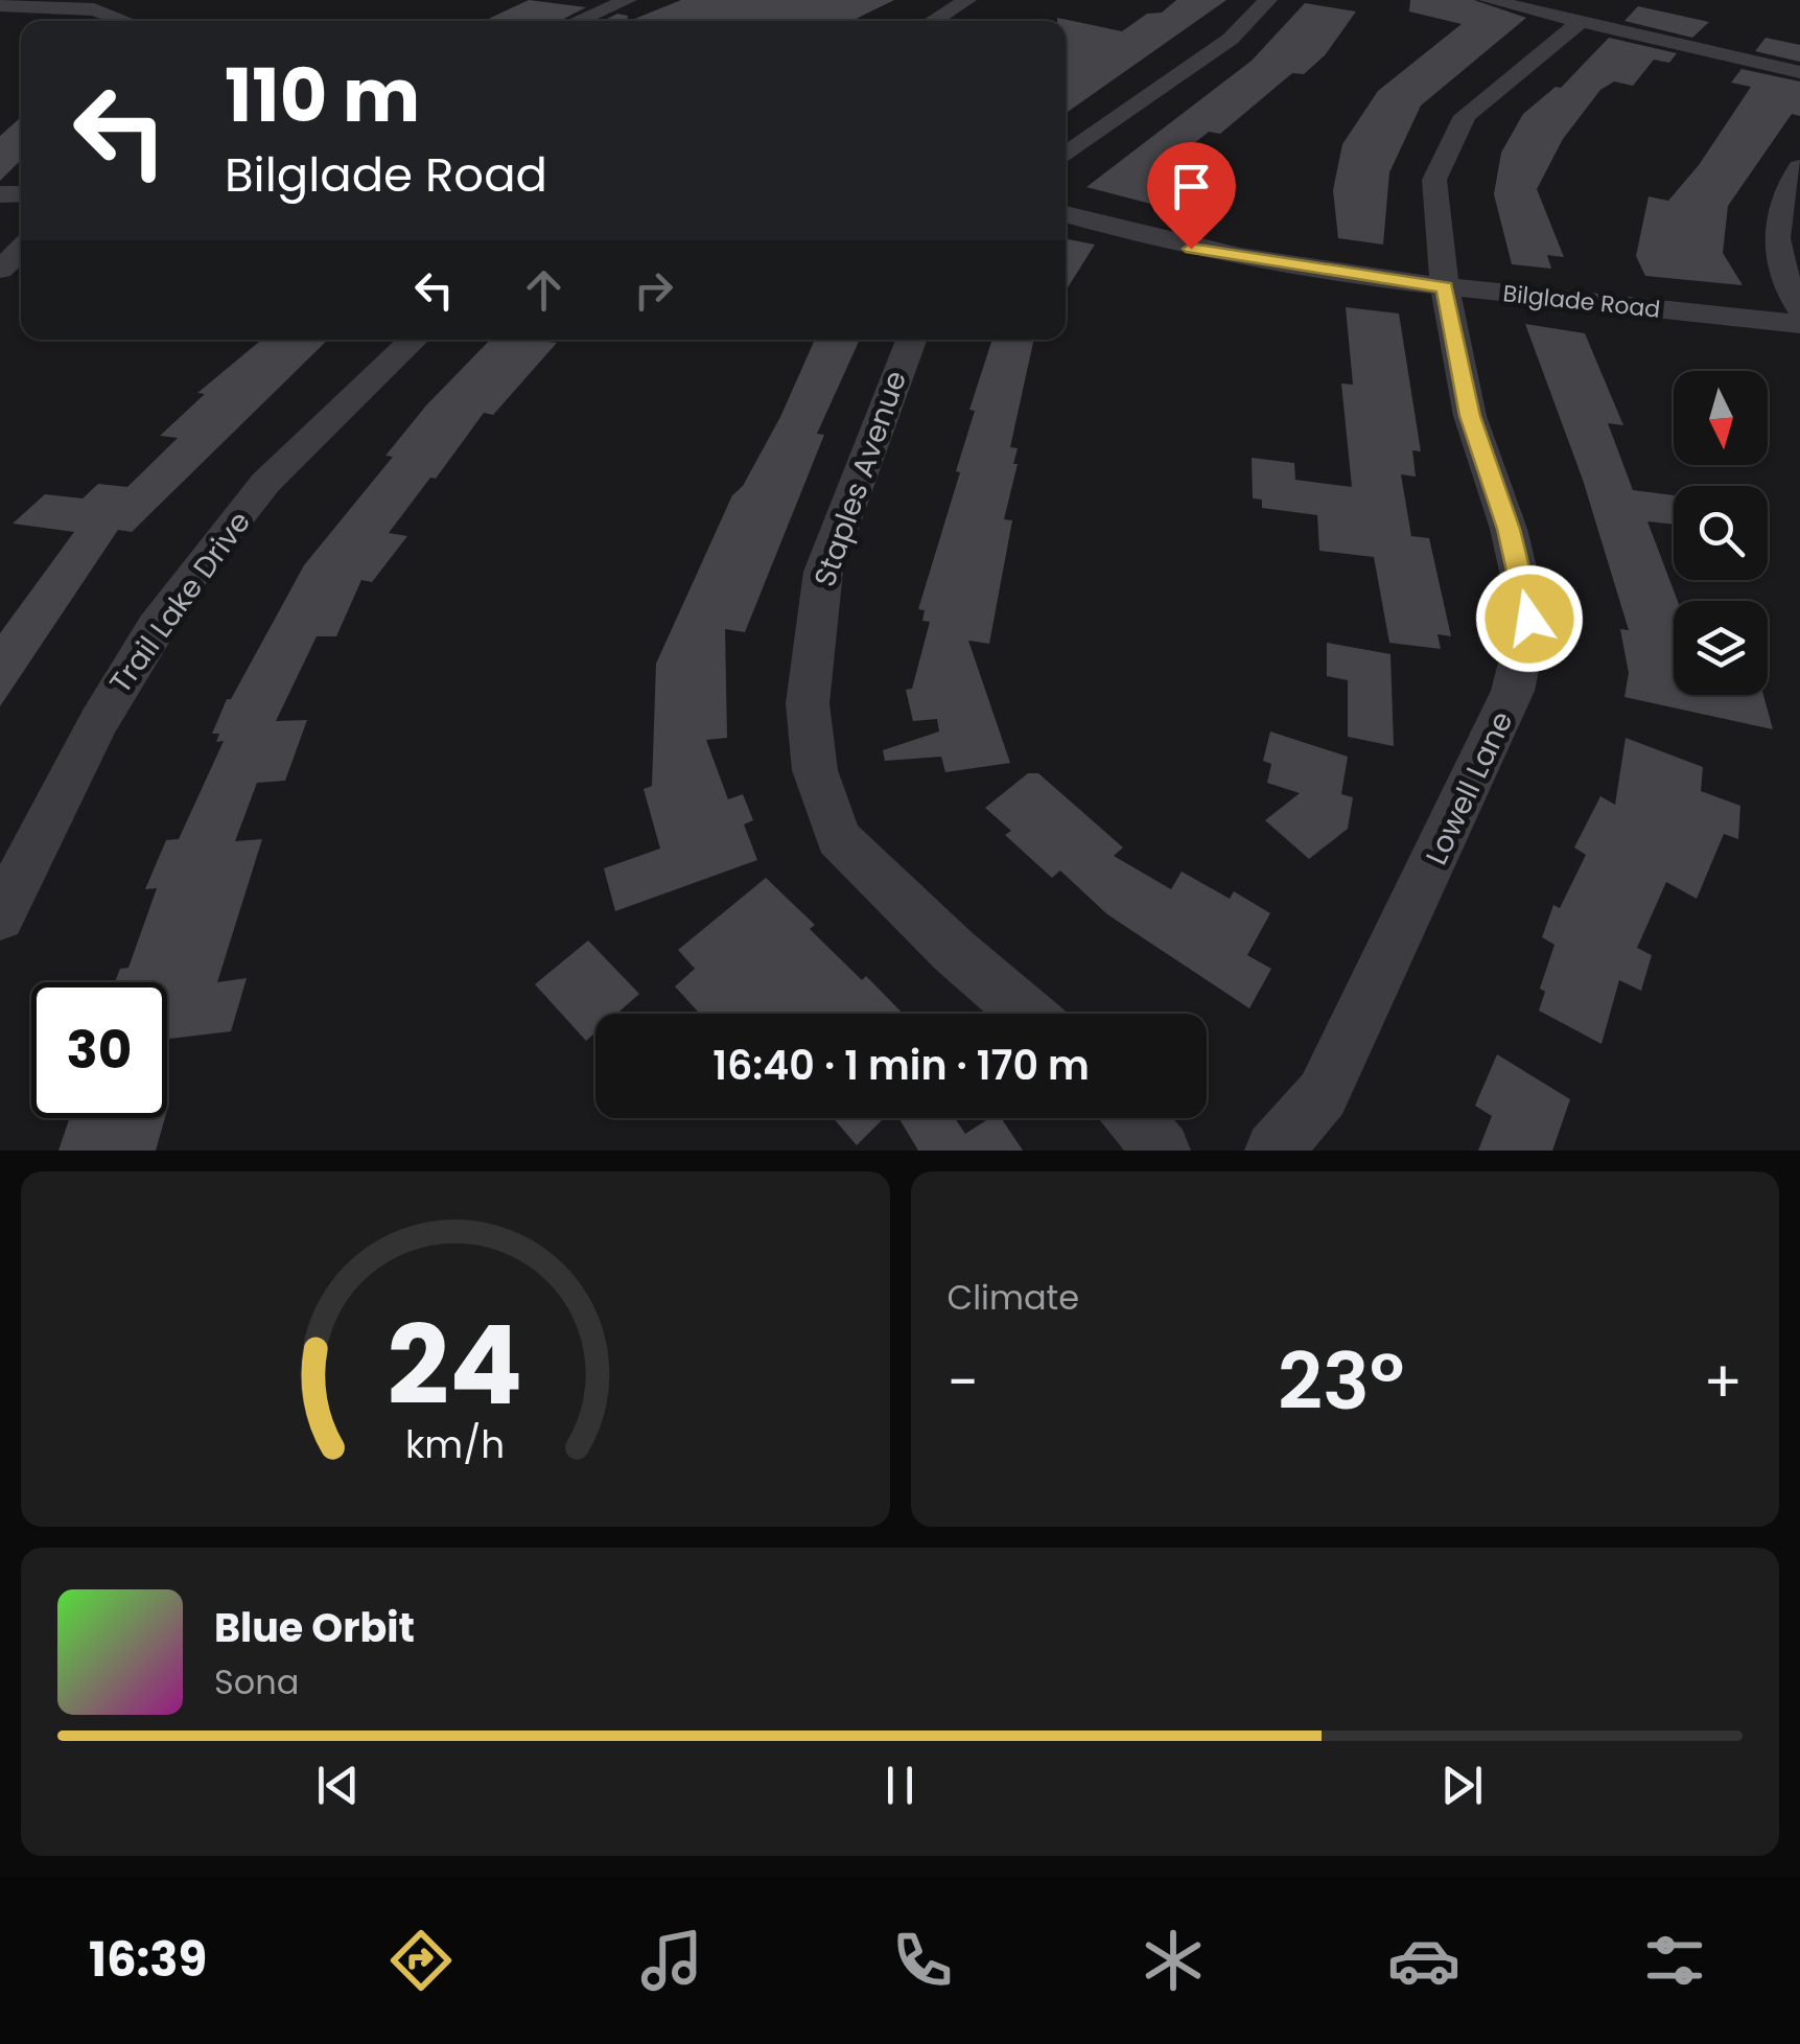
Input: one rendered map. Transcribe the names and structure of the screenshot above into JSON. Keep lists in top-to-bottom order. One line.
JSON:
{"streets":{"street":["Bilglade Road","Staples Avenue","Trail Lake Drive","Lowell Lane"]},"crossings":[["Bilglade Road","Lowell Lane"]],"north":"bottom","page":{"turn":["110 m","Bilglade Road"],"limit":"30","trip":"16:40 · 1 min · 170 m","tile":"Climate","heat":["−","23°","+"],"song":["Blue Orbit","Sona"],"tabs":"16:39","gauge":["24","km/h"]}}
